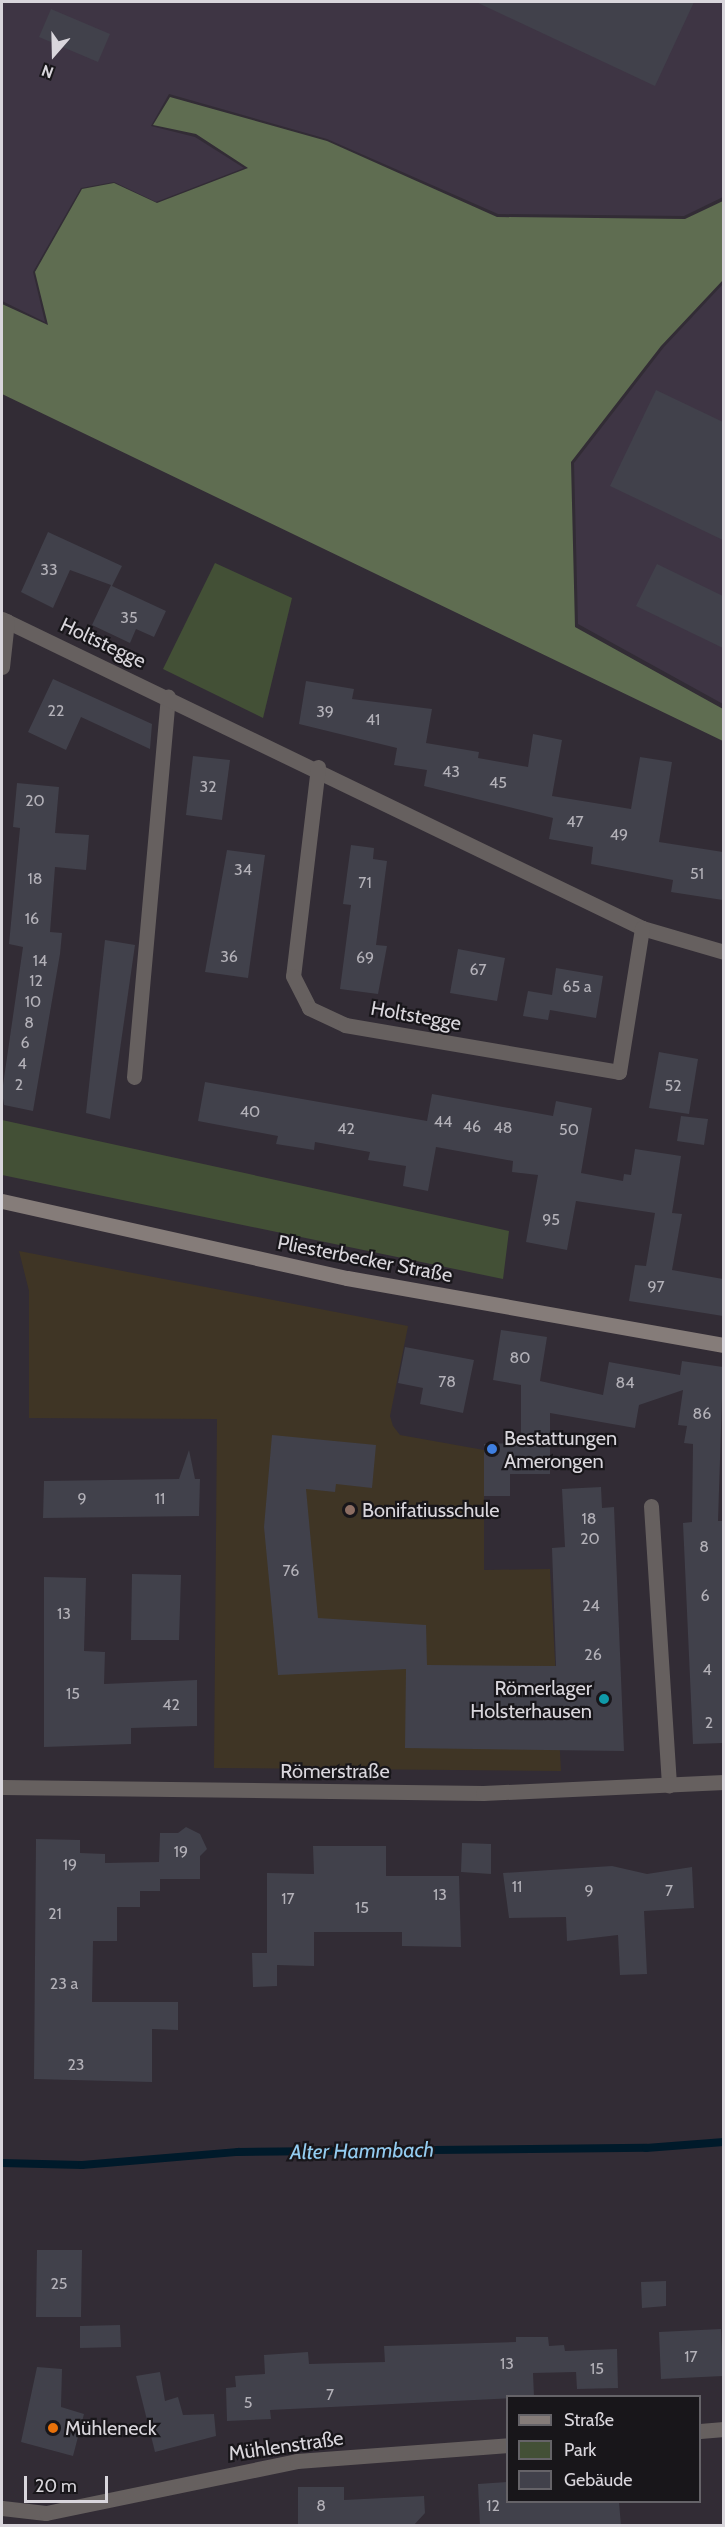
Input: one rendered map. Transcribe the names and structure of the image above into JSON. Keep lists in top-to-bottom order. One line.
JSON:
{"streets":{"main road":["Pliesterbecker Straße"],"street":["Holtstegge","Römerstraße","Mühlenstraße"]},"water":["Alter Hammbach"],"places":["Bestattungen Amerongen","Bonifatiusschule","Römerlager Holsterhausen","Mühleneck"],"house_numbers":["33","35","22","39","41","43","45","32","20","47","49","34","51","18","71","16","36","69","14","67","12","65 a","10","8","6","4","2","52","40","44","46","48","42","50","95","97","80","78","84","86","9","11","18","20","8","76","6","24","13","26","4","15","42","2","19","19","11","9","7","13","17","15","21","23 a","23","25","17","13","15","7","5","8","12"],"legend":["Straße","Park","Gebäude"],"scale_bar":"20 m","north":"bottom"}
